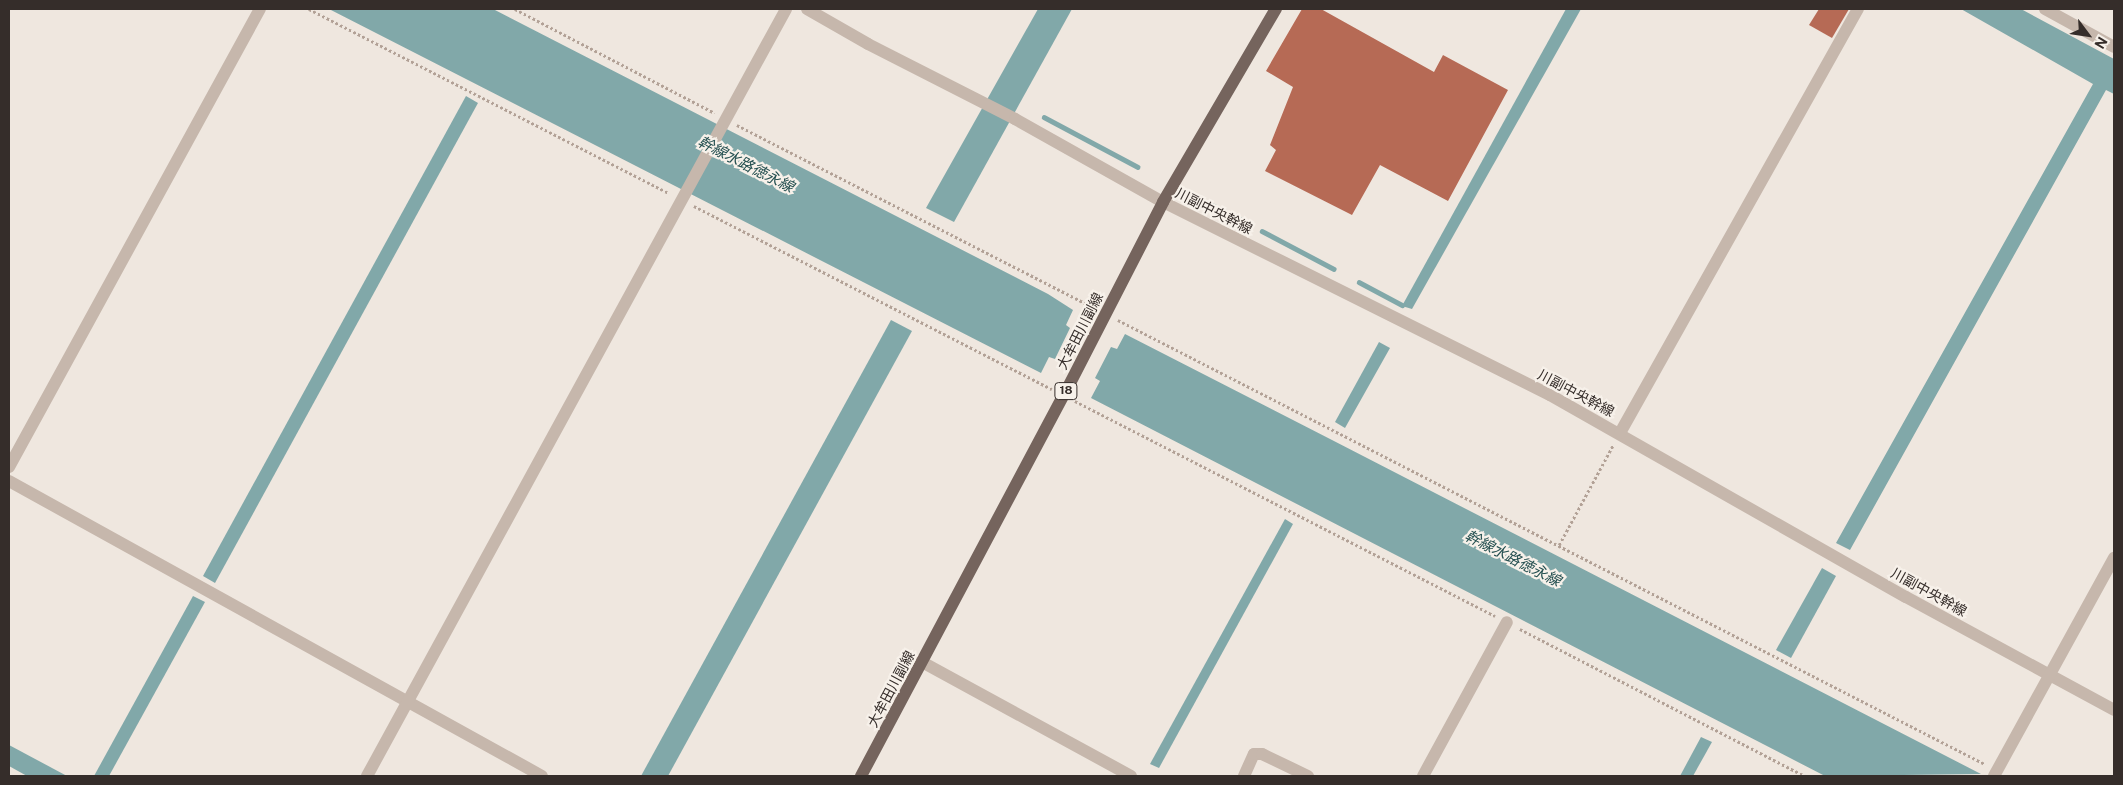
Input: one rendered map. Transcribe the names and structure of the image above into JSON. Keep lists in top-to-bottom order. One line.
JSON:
{"streets":{"main road":["大牟田川副線","18"],"street":["川副中央幹線"]},"crossings":[["川副中央幹線","大牟田川副線"]],"water":["幹線水路徳永線"],"north":"bottom right"}
